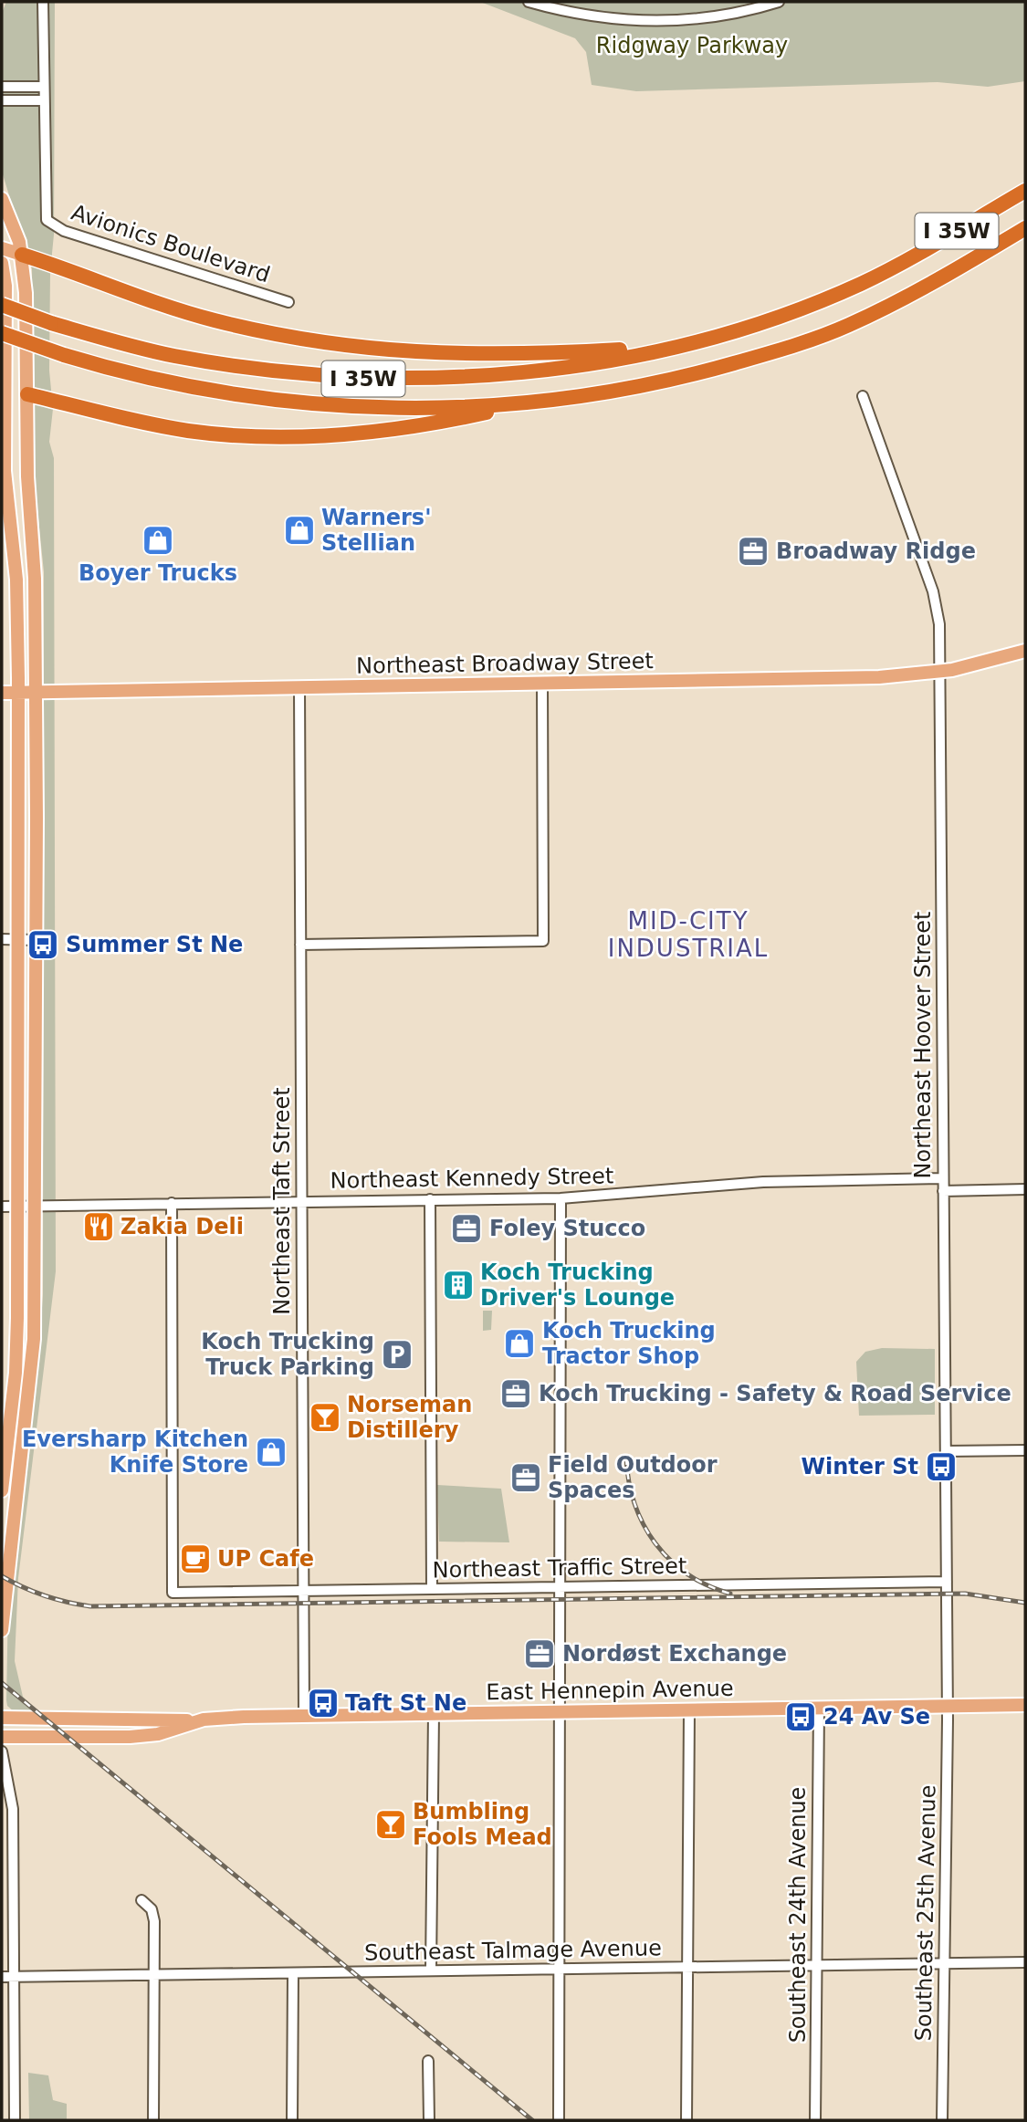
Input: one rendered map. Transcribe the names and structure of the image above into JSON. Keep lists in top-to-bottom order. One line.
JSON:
{"streets":{"highway":["I 35W"],"main road":["Northeast Broadway Street","East Hennepin Avenue"],"street":["Avionics Boulevard","Northeast Hoover Street","Northeast Kennedy Street","Northeast Taft Street","Northeast Traffic Street","Southeast 25th Avenue","Southeast 24th Avenue","Southeast Talmage Avenue"]},"crossings":[["Northeast Broadway Street","Northeast Hoover Street"],["Northeast Broadway Street","Northeast Taft Street"],["Northeast Hoover Street","Northeast Kennedy Street"],["Northeast Hoover Street","Northeast Traffic Street"],["Northeast Hoover Street","East Hennepin Avenue"],["Northeast Hoover Street","Southeast 25th Avenue"],["Northeast Kennedy Street","Northeast Taft Street"],["Northeast Kennedy Street","Northeast Traffic Street"],["Northeast Taft Street","Northeast Traffic Street"],["Northeast Taft Street","East Hennepin Avenue"],["East Hennepin Avenue","Southeast 25th Avenue"],["East Hennepin Avenue","Southeast 24th Avenue"],["Southeast 25th Avenue","Southeast Talmage Avenue"],["Southeast 24th Avenue","Southeast Talmage Avenue"]],"districts":["MID-CITY INDUSTRIAL"],"parks":["Ridgway Parkway"],"places":{"shop":["Warners' Stellian","Boyer Trucks","Koch Trucking Tractor Shop","Eversharp Kitchen Knife Store"],"office":["Broadway Ridge","Foley Stucco","Koch Trucking - Safety & Road Service","Field Outdoor Spaces","Nordøst Exchange"],"bus stop":["Summer St Ne","Winter St","Taft St Ne","24 Av Se"],"restaurant":["Zakia Deli"],"building":["Koch Trucking Driver's Lounge"],"parking":["Koch Trucking Truck Parking"],"bar":["Norseman Distillery","Bumbling Fools Mead"],"cafe":["UP Cafe"]}}
